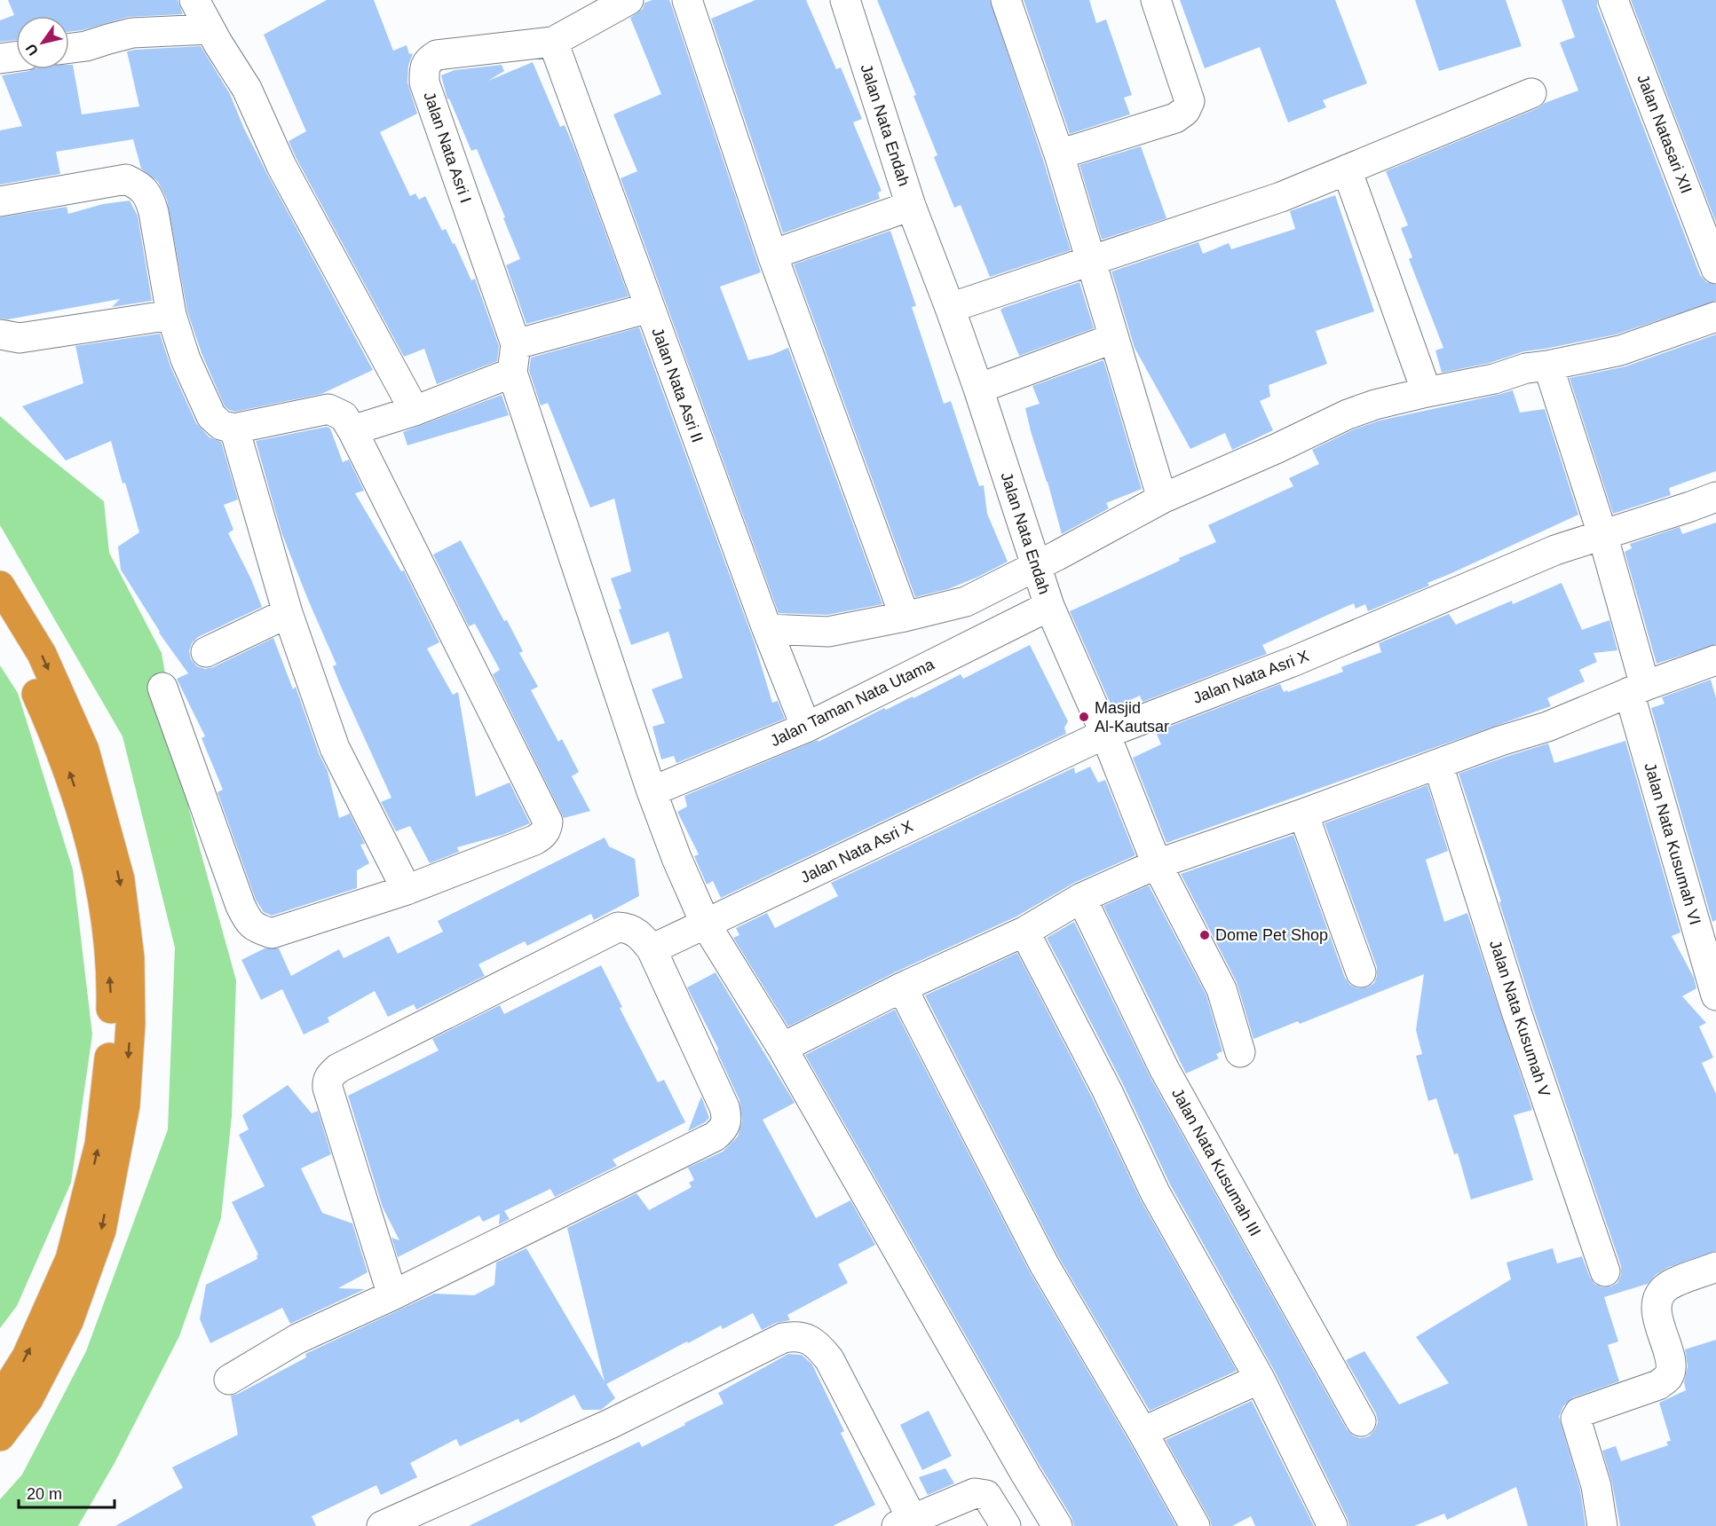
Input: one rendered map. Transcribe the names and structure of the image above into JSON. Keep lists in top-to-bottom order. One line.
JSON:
{"streets":{"street":["Jalan Nata Endah","Jalan Natasari XII","Jalan Nata Asri I","Jalan Nata Asri II","Jalan Nata Asri X","Jalan Taman Nata Utama","Jalan Nata Kusumah VI","Jalan Nata Kusumah V","Jalan Nata Kusumah III"]},"crossings":[["Jalan Nata Endah","Jalan Nata Asri X"],["Jalan Nata Endah","Jalan Taman Nata Utama"],["Jalan Nata Asri I","Jalan Nata Asri II"],["Jalan Nata Asri II","Jalan Taman Nata Utama"],["Jalan Nata Asri X","Jalan Nata Kusumah VI"]],"places":["Masjid Al-Kautsar","Dome Pet Shop"],"scale_bar":"20 m","north":"bottom left"}
